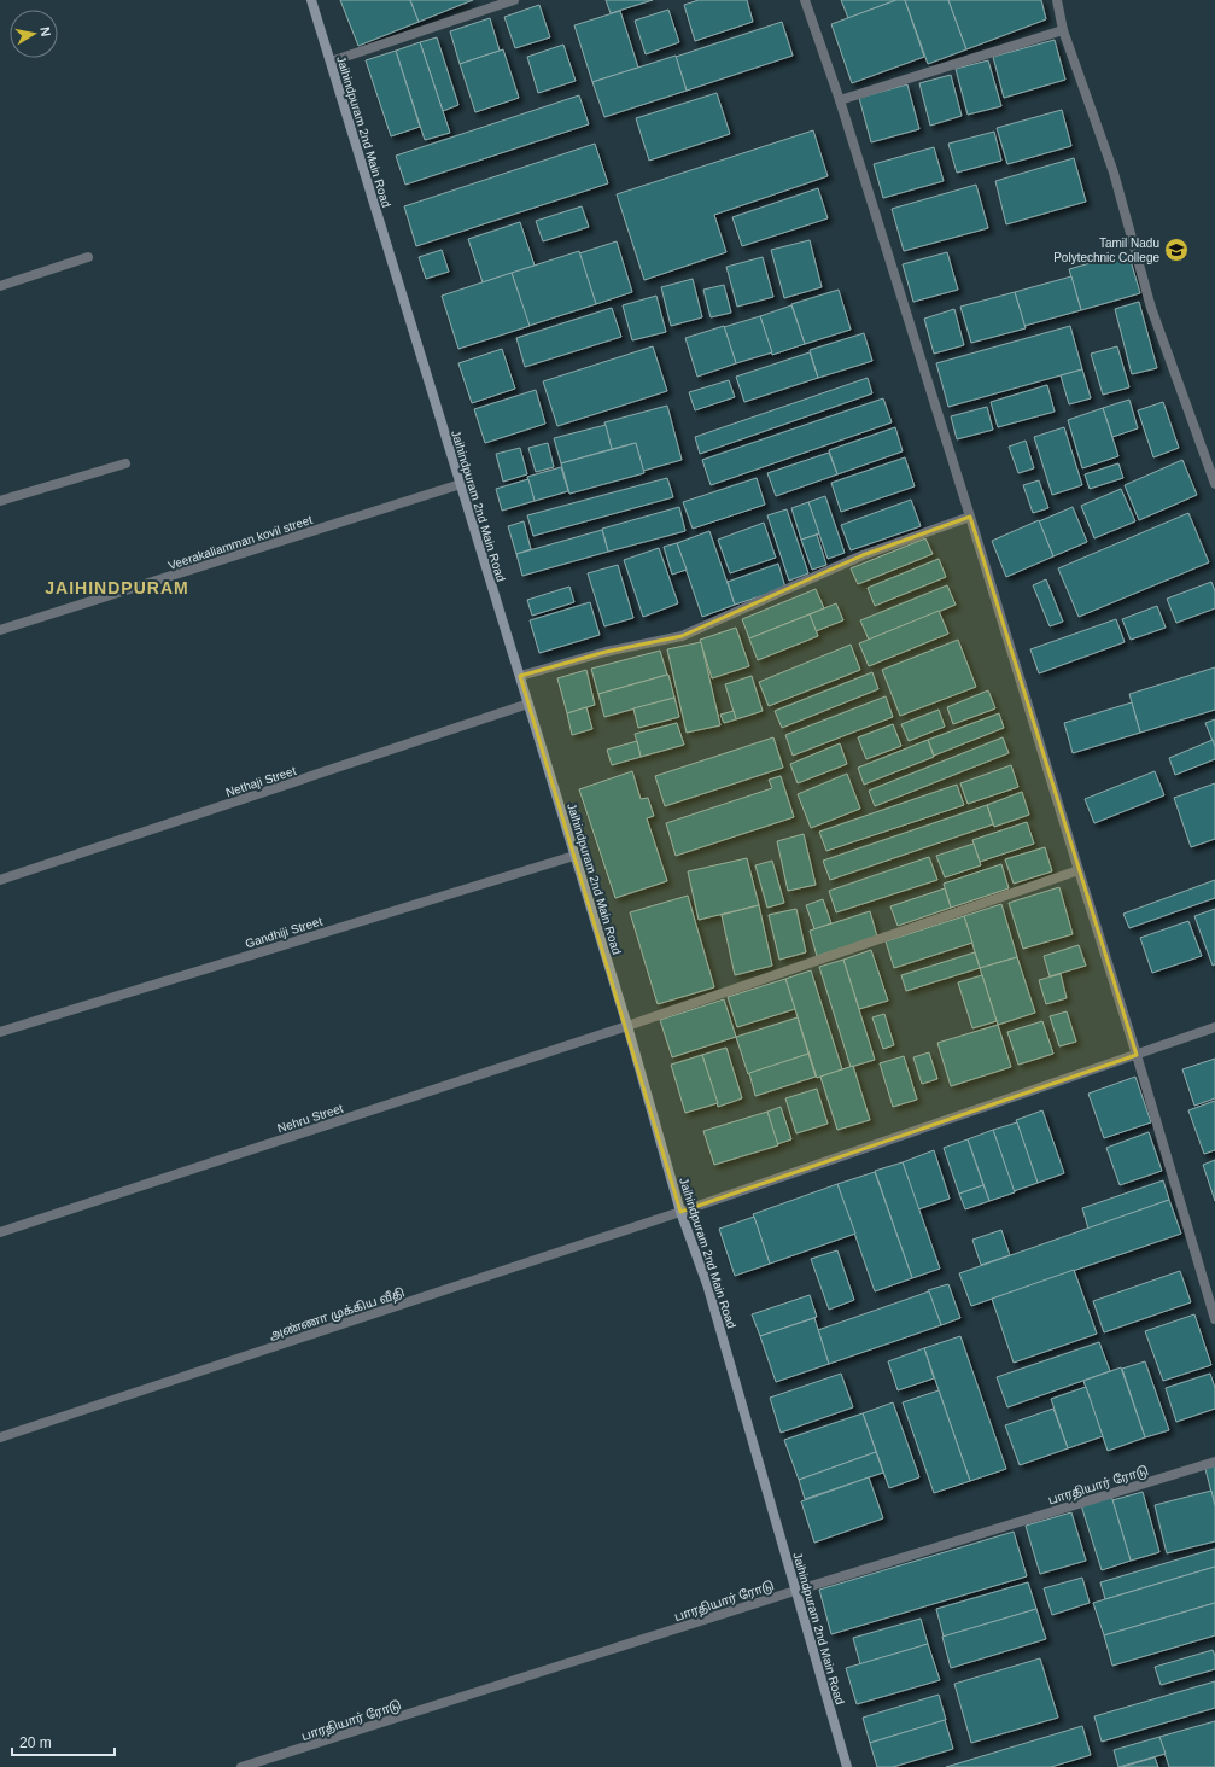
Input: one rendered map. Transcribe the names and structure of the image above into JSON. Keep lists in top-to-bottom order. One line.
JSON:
{"streets":{"street":["Jaihindpuram 2nd Main Road","Veerakaliamman kovil street","Nethaji Street","Gandhiji Street","Nehru Street","அண்ணா முக்கிய வீதி","பாரதியார் ரோடு"]},"crossings":[["Jaihindpuram 2nd Main Road","Veerakaliamman kovil street"],["Jaihindpuram 2nd Main Road","Nethaji Street"],["Jaihindpuram 2nd Main Road","Gandhiji Street"],["Jaihindpuram 2nd Main Road","Nehru Street"],["Jaihindpuram 2nd Main Road","அண்ணா முக்கிய வீதி"],["Jaihindpuram 2nd Main Road","பாரதியார் ரோடு"]],"districts":["JAIHINDPURAM"],"places":{"school or university":["Tamil Nadu Polytechnic College"]},"scale_bar":"20 m","north":"right"}
